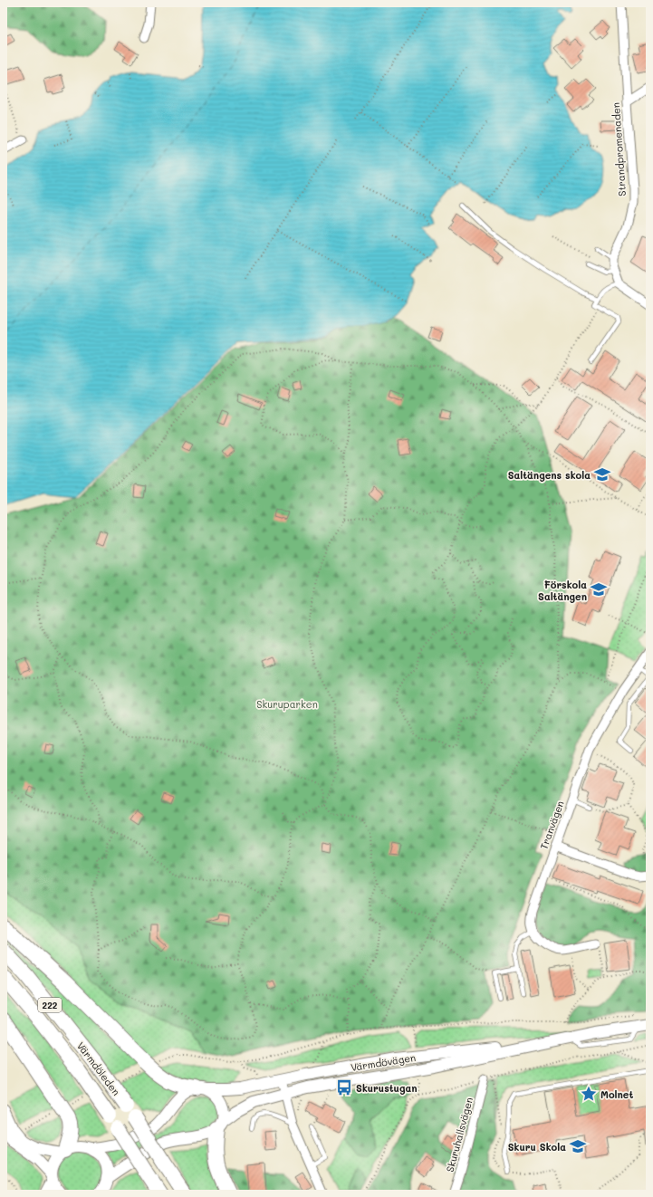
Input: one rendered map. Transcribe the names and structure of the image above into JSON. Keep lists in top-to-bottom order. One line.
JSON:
{"streets":{"highway":["222","Värmdöleden"],"main road":["Värmdövägen"],"street":["Strandpromenaden","Tranvägen","Skuruhallsvägen"]},"parks":["Skuruparken"],"places":{"school or university":["Saltängens skola","Förskola Saltängen","Skuru Skola"],"bus stop":["Skurustugan"],"place":["Molnet"]}}
